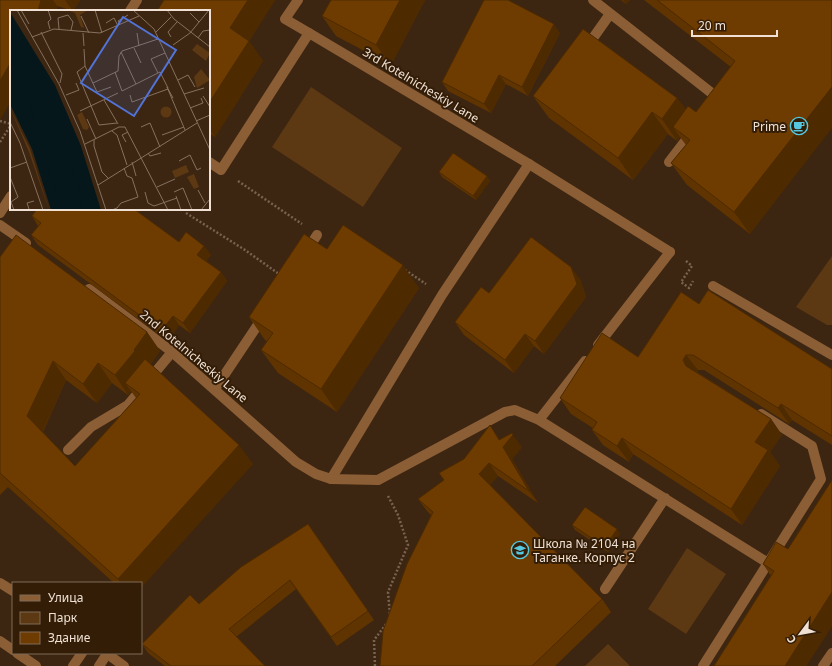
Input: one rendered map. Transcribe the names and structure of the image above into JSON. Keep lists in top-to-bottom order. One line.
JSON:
{"streets":{"street":["3rd Kotelnicheskiy Lane","2nd Kotelnicheskiy Lane"]},"places":{"cafe":["Prime"],"school or university":["Школа № 2104 на Таганке. Корпус 2"]},"legend":["Улица","Парк","Здание"],"scale_bar":"20 m","north":"bottom left"}
